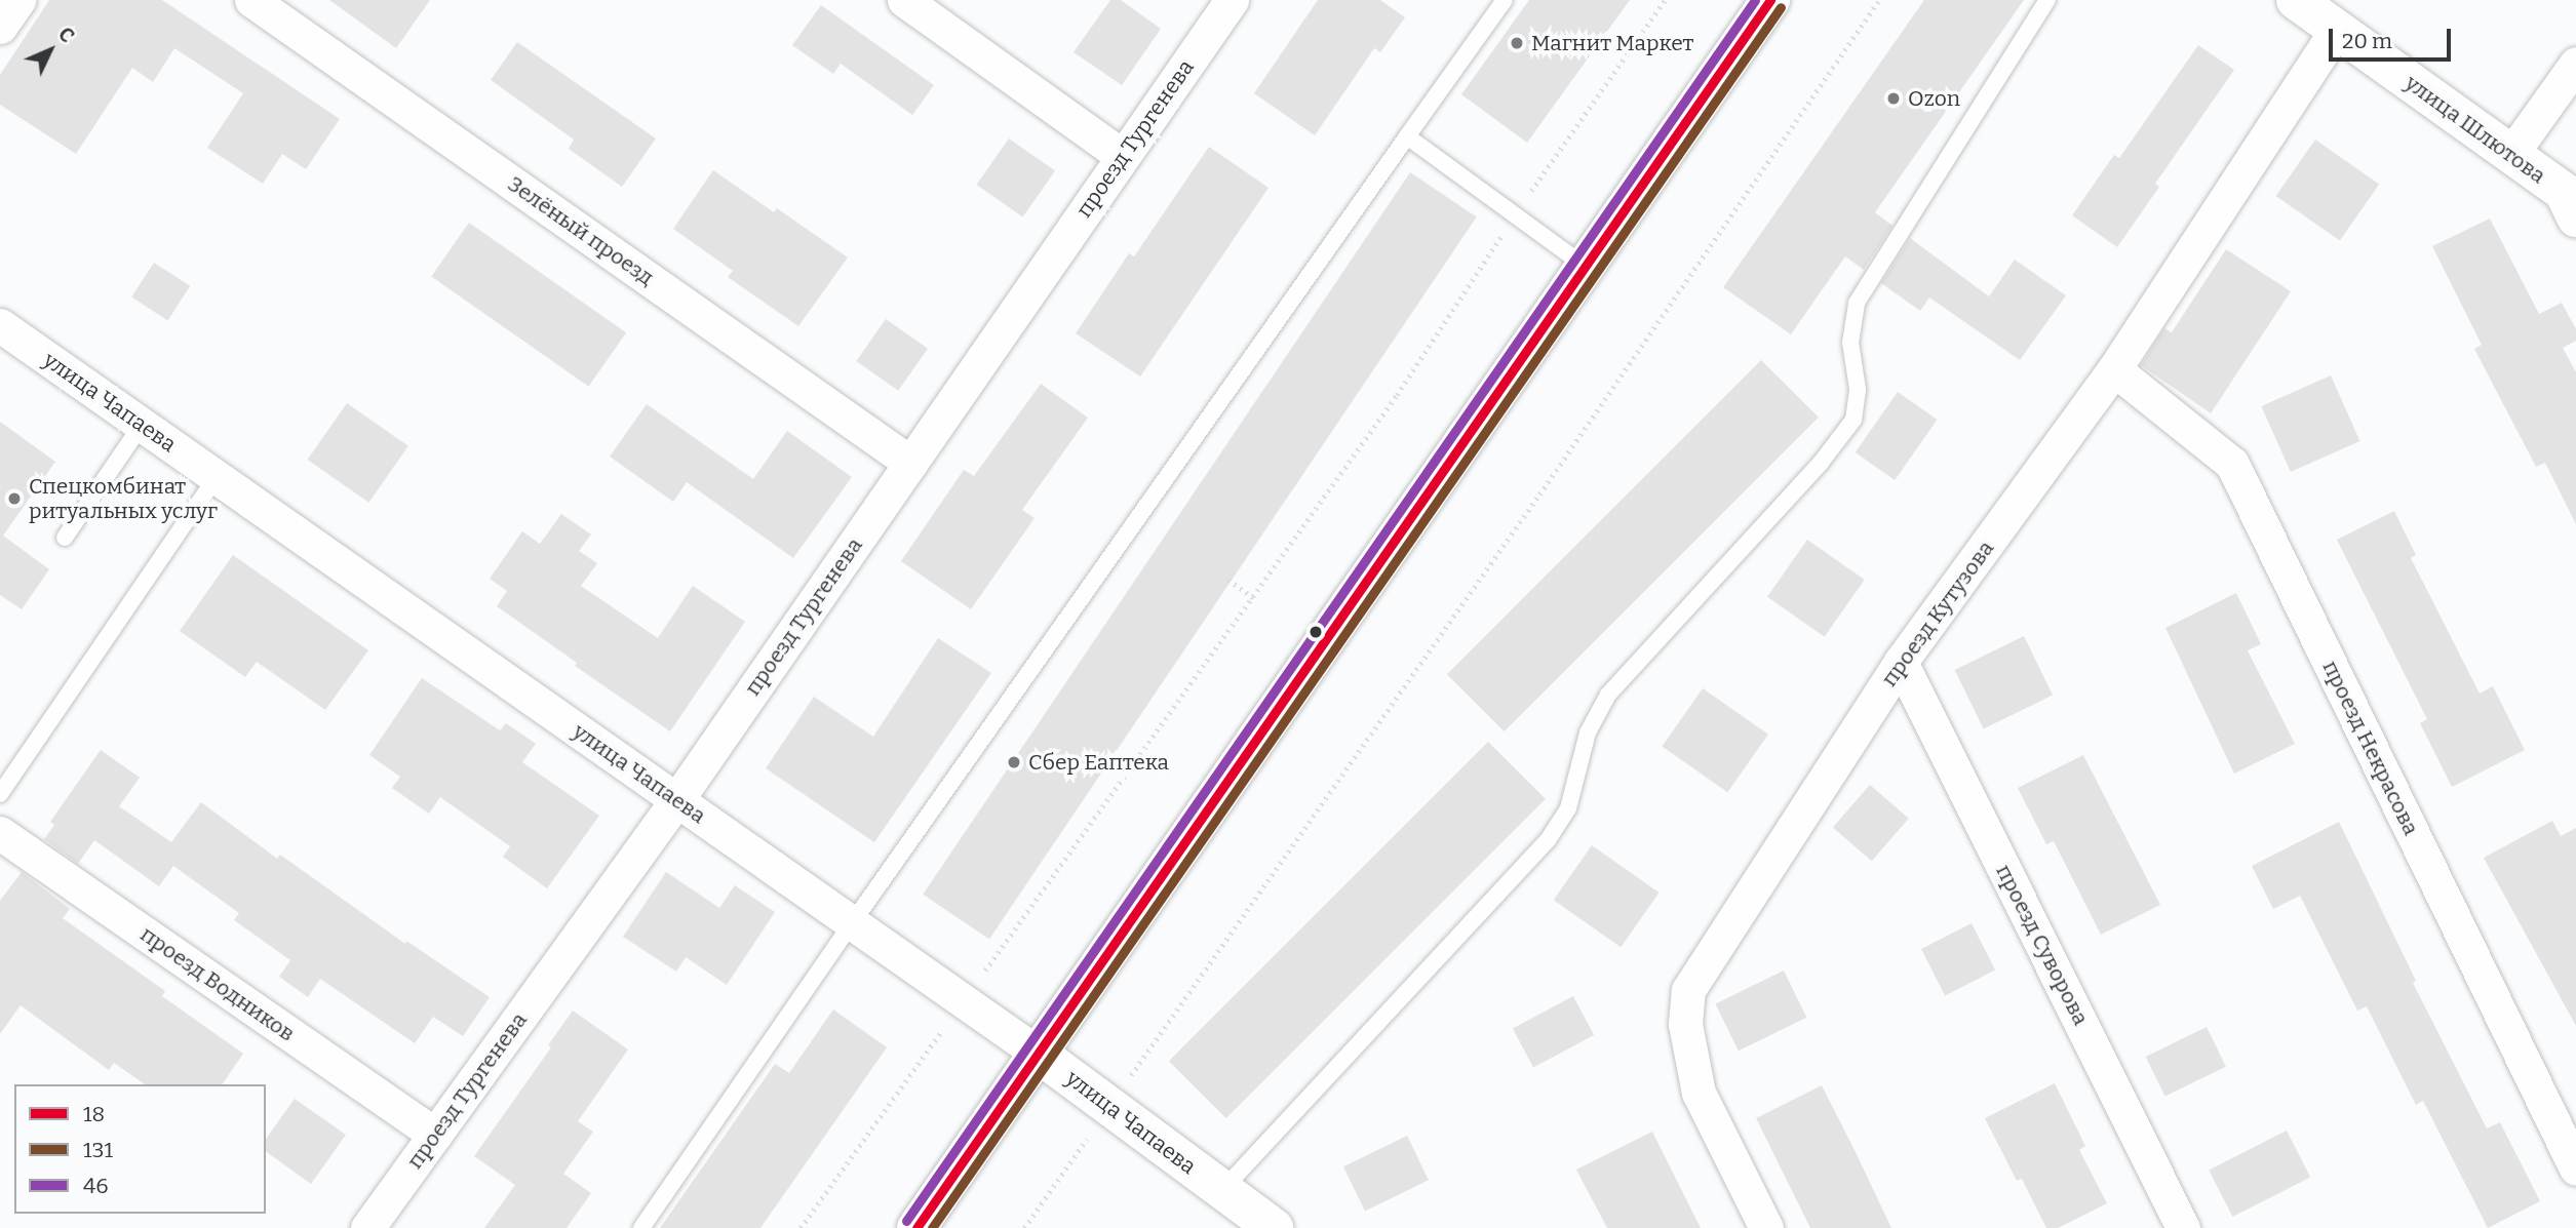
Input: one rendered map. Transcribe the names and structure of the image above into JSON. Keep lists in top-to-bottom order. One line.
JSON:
{"streets":{"main road":["улица Шлютова","улица Чапаева"],"street":["проезд Тургенева","Зелёный проезд","проезд Кутузова","проезд Некрасова","проезд Суворова","проезд Водников"]},"crossings":[["улица Шлютова","проезд Кутузова"],["проезд Тургенева","Зелёный проезд"],["проезд Тургенева","улица Чапаева"],["проезд Тургенева","проезд Водников"],["проезд Кутузова","проезд Некрасова"],["проезд Кутузова","проезд Суворова"]],"places":["Магнит Маркет","Ozon","Спецкомбинат ритуальных услуг","Сбер Еаптека"],"lines":["transit line 18","transit line 46","transit line 131"],"legend":["18","131","46"],"scale_bar":"20 m","north":"top right"}
